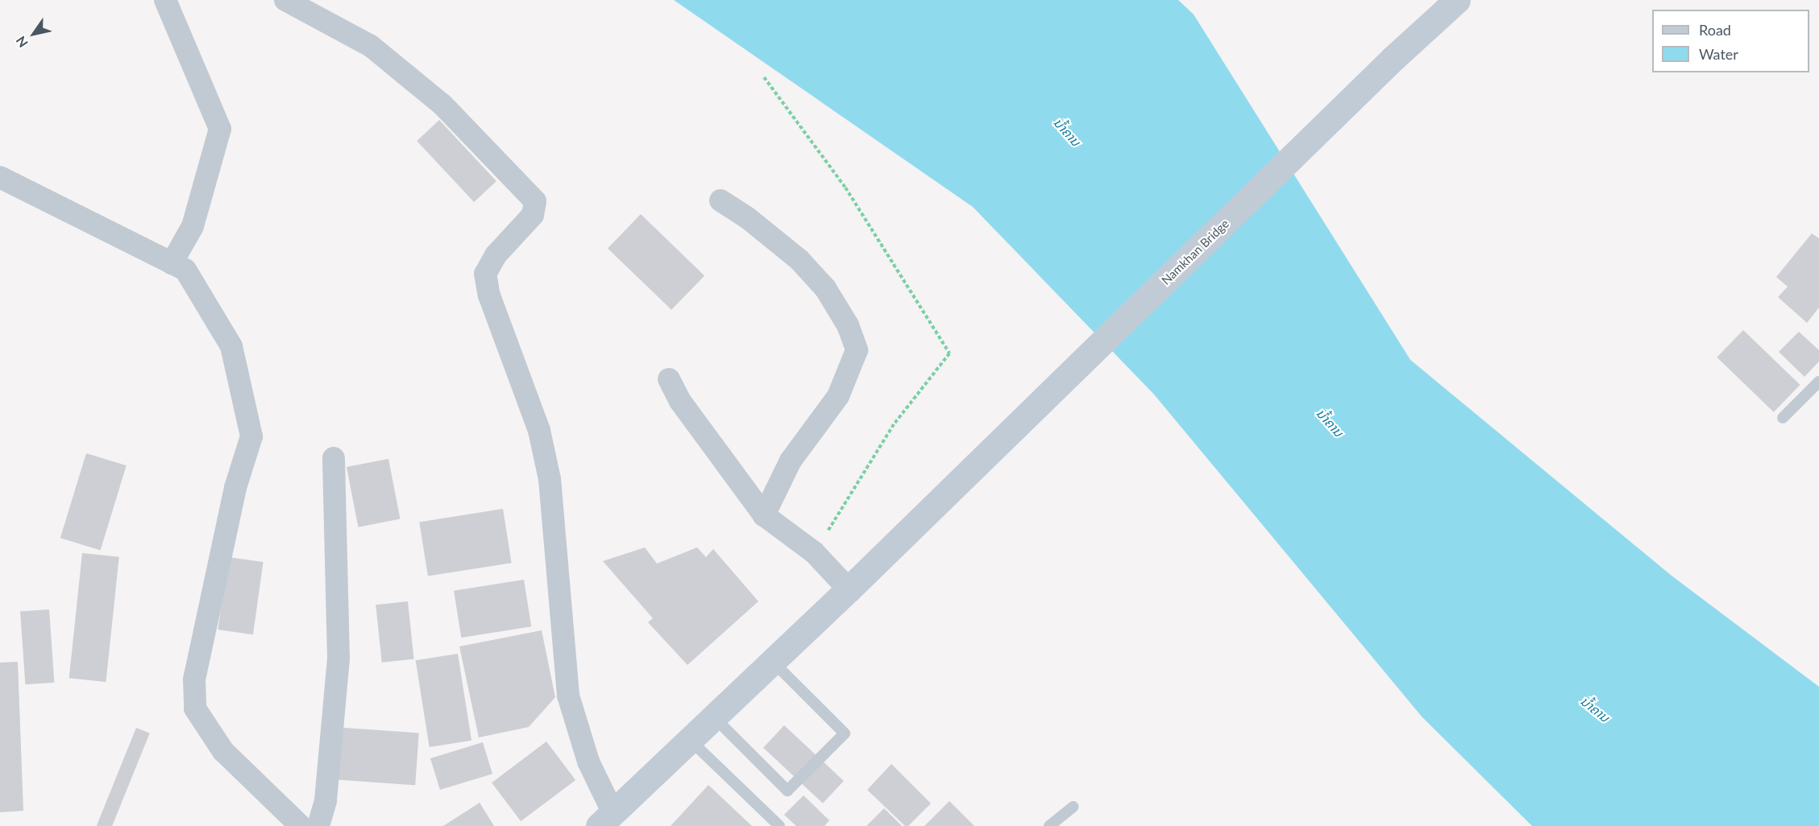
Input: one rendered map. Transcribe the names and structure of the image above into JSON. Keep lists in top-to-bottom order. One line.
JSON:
{"streets":{"main road":["Namkhan Bridge"]},"water":["ນ້ຳຄານ"],"legend":["Road","Water"],"north":"bottom left"}
